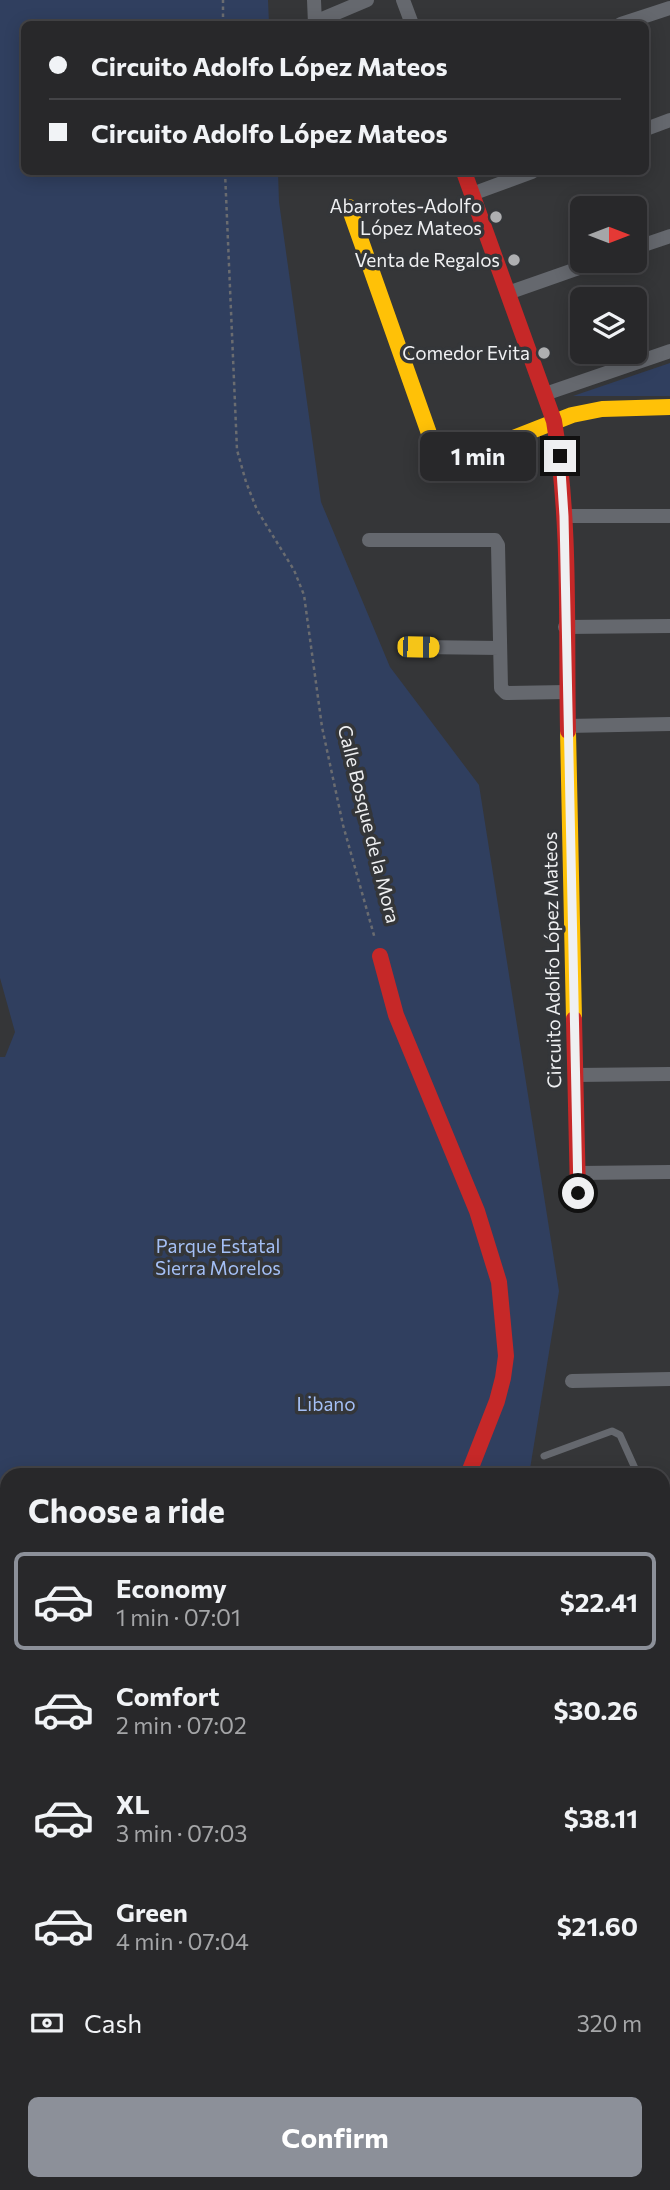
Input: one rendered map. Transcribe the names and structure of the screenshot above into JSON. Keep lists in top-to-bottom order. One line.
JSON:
{"streets":{"main road":["Circuito Adolfo López Mateos"],"path":["Calle Bosque de la Mora"]},"parks":["Parque Estatal Sierra Morelos","Libano"],"places":["Abarrotes-Adolfo López Mateos","Venta de Regalos","Comedor Evita"],"north":"right","page":{"banner":["Circuito Adolfo López Mateos","Circuito Adolfo López Mateos"],"bubble":"1 min","heading":"Choose a ride","list":[{"name":"Economy","note":"1 min · 07:01","value":"$22.41"},{"name":"Comfort","note":"2 min · 07:02","value":"$30.26"},{"name":"XL","note":"3 min · 07:03","value":"$38.11"},{"name":"Green","note":"4 min · 07:04","value":"$21.60"}],"pay":["Cash","320 m"],"buttons":"Confirm"}}
